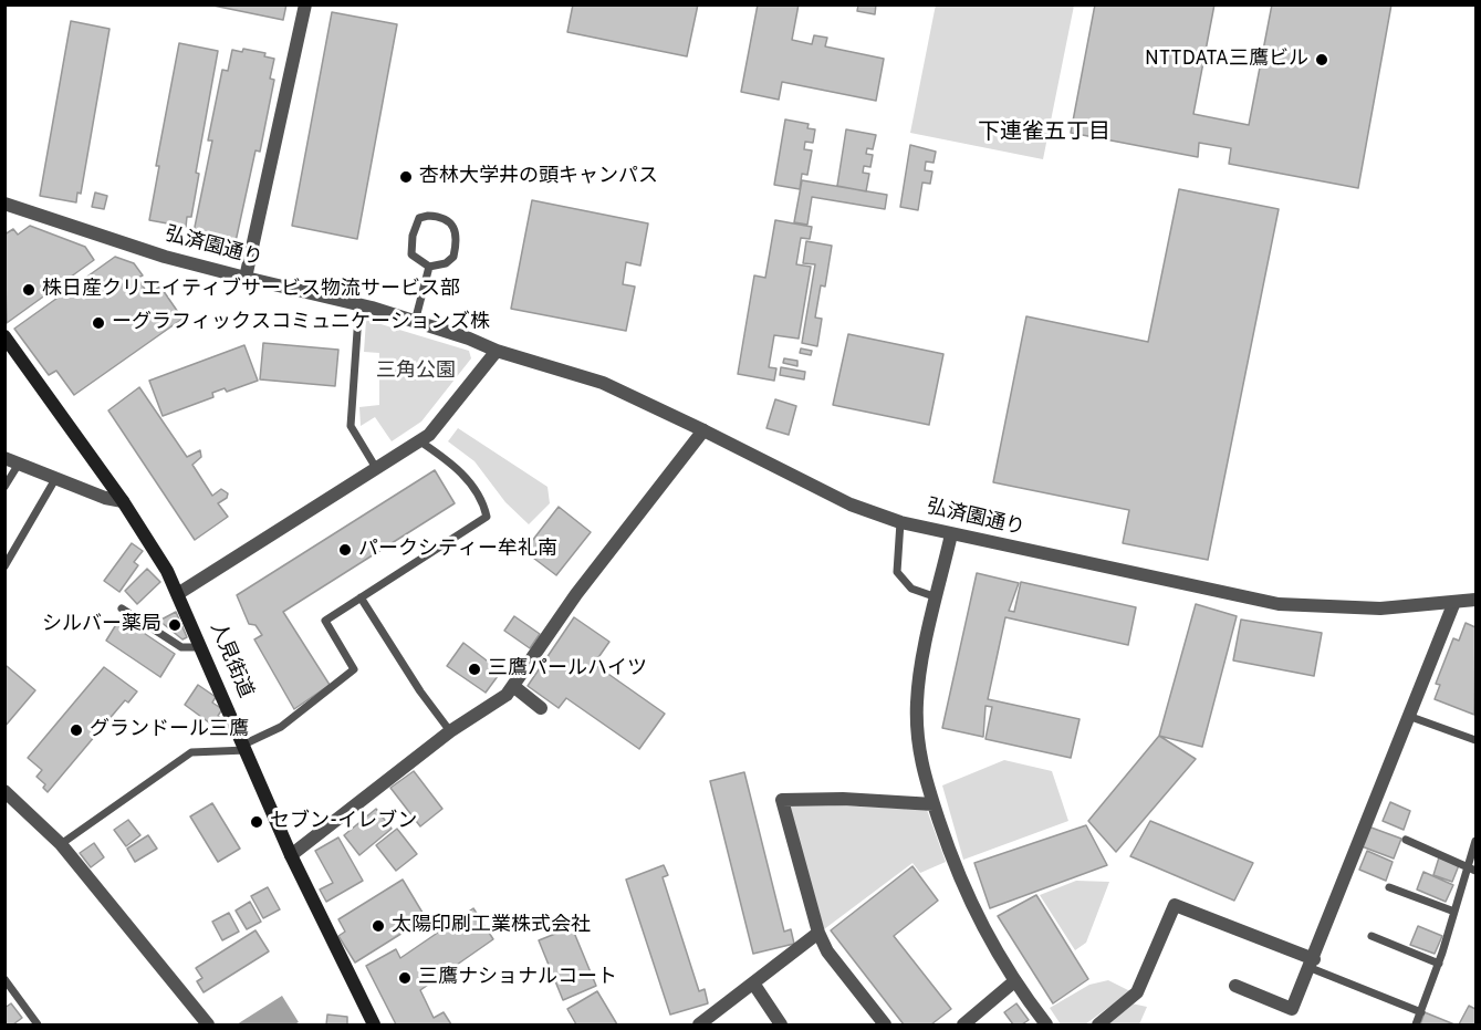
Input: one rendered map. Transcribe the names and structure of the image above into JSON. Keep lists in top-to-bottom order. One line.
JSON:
{"streets":{"main road":["人見街道"],"street":["弘済園通り"]},"districts":["下連雀五丁目"],"parks":["三角公園"],"places":["NTTDATA三鷹ビル","杏林大学井の頭キャンパス","株日産クリエイティブサービス物流サービス部","ーグラフィックスコミュニケーションズ株","パークシティー牟礼南","シルバー薬局","三鷹パールハイツ","グランドール三鷹","セブン-イレブン","太陽印刷工業株式会社","三鷹ナショナルコート"]}
